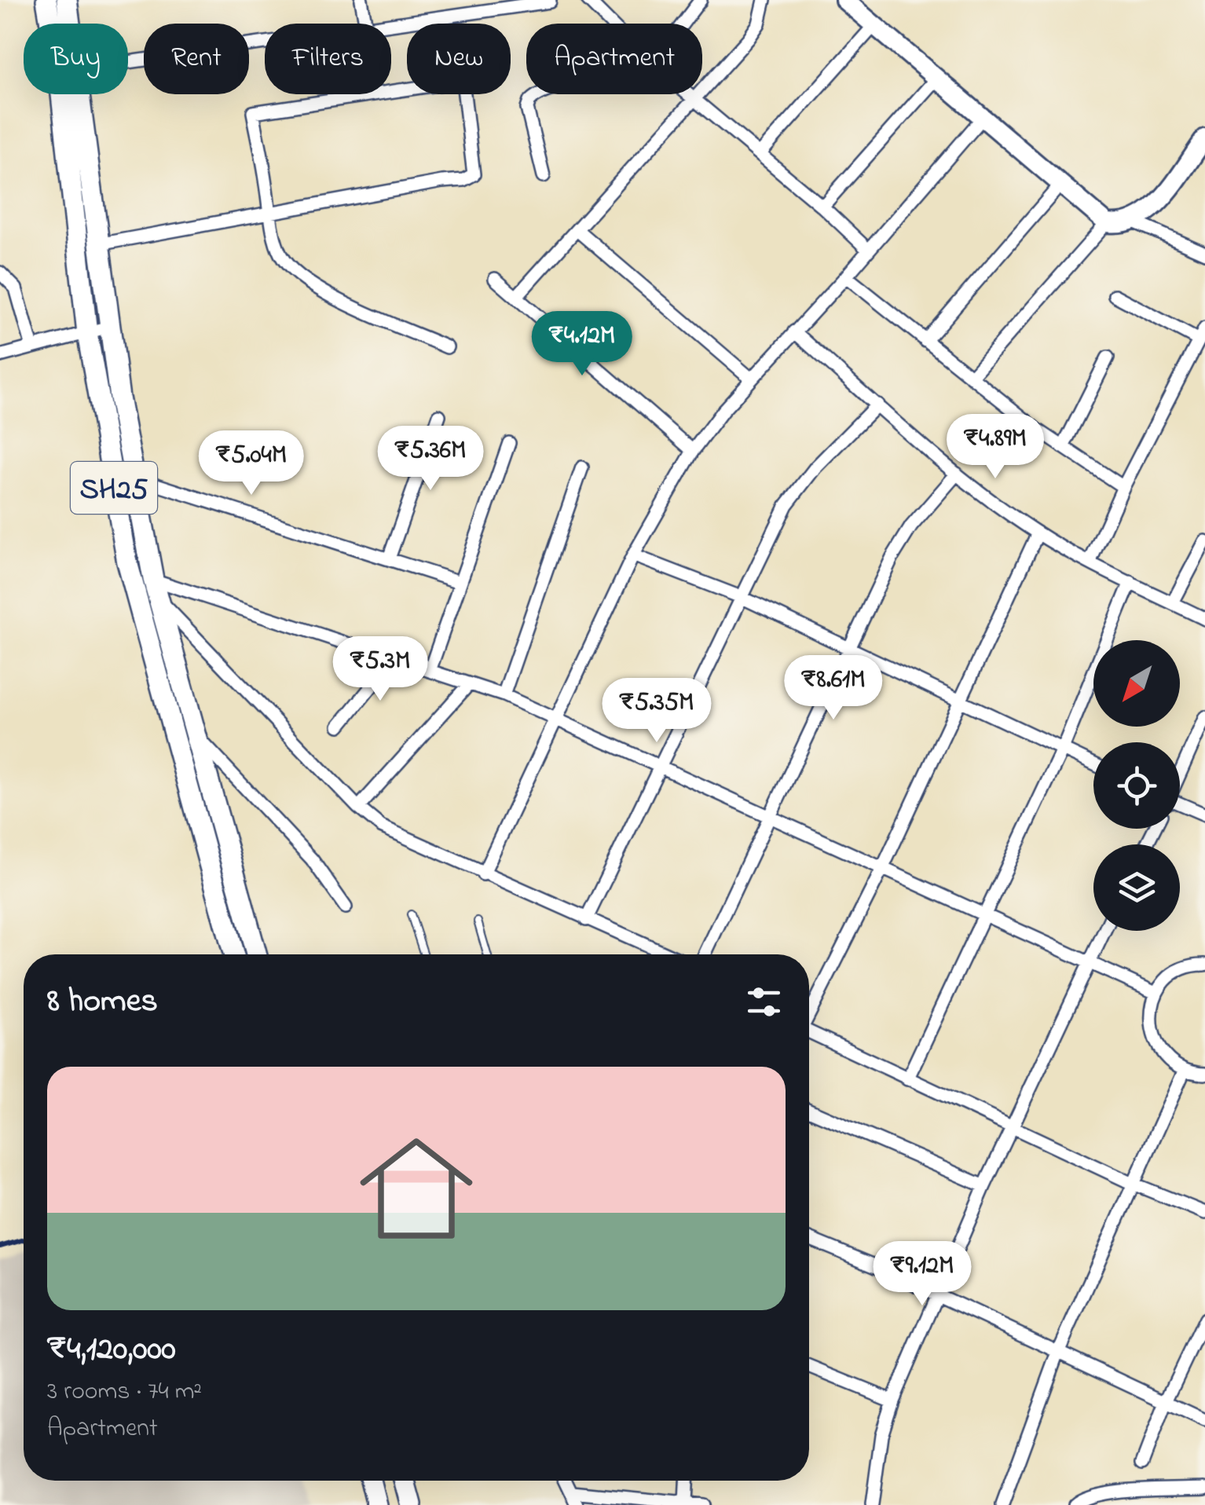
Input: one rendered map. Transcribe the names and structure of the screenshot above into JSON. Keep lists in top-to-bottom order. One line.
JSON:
{"streets":{"main road":["SH25"]},"north":"bottom left","page":{"chip":["Buy","Rent","Filters","New","Apartment"],"price":["₹4.12M","₹4.89M","₹5.36M","₹5.04M","₹5.3M","₹8.61M","₹5.35M","₹9.12M"],"heading":"8 homes","list":[{"name":"₹4,120,000","note":"3 rooms · 74 m² · Apartment"}]}}
